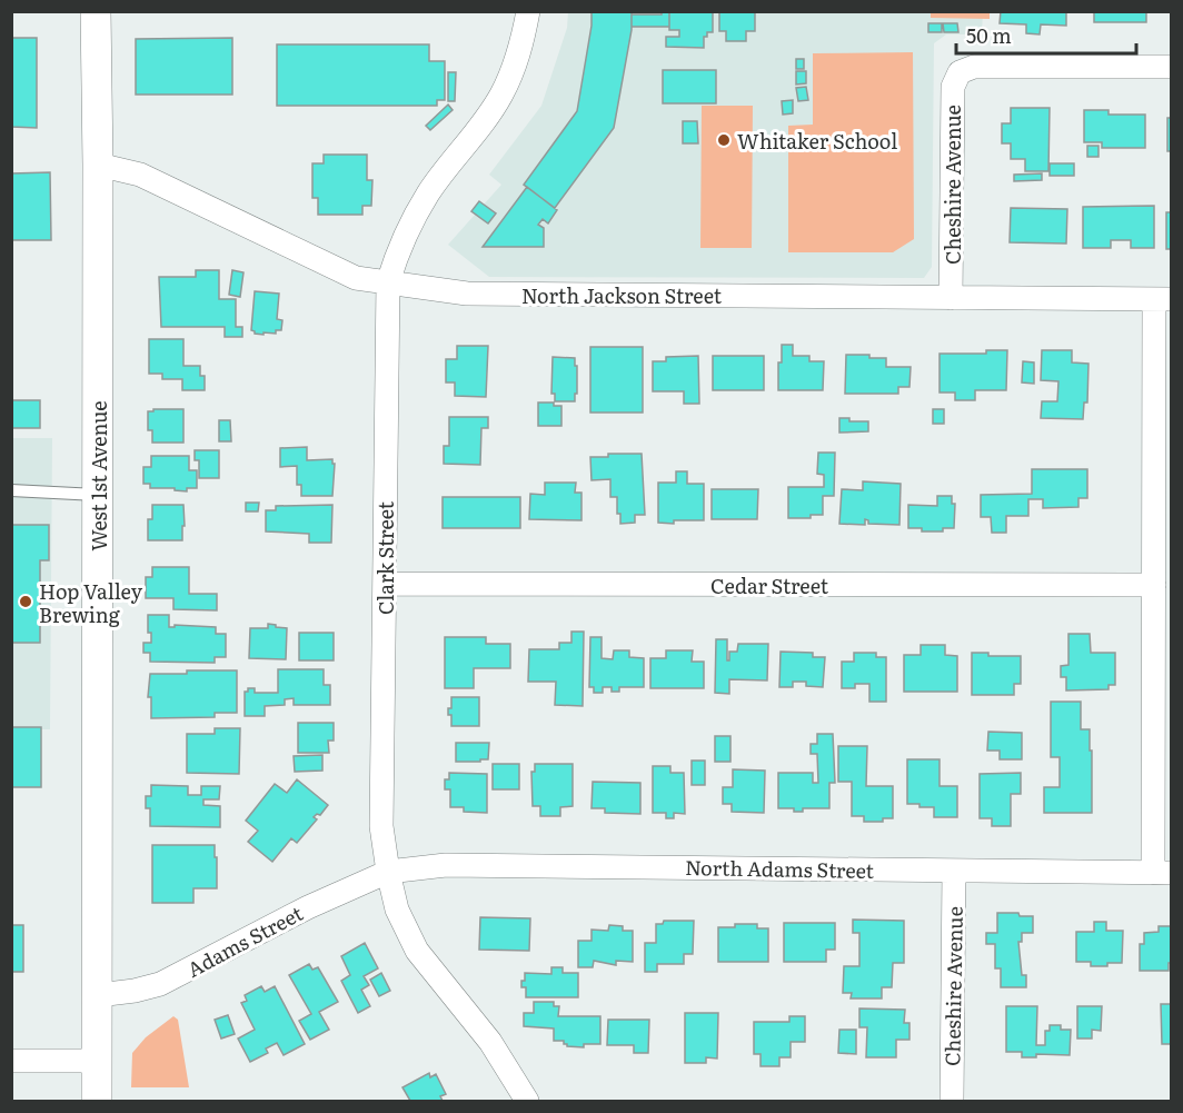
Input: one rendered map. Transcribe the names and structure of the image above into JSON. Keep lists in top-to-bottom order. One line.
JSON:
{"streets":{"street":["Cheshire Avenue","North Jackson Street","West 1st Avenue","Clark Street","Cedar Street","North Adams Street","Adams Street"]},"crossings":[["Cheshire Avenue","North Jackson Street"],["Cheshire Avenue","North Adams Street"],["North Jackson Street","West 1st Avenue"],["North Jackson Street","Clark Street"],["West 1st Avenue","Adams Street"],["Clark Street","Cedar Street"],["Clark Street","North Adams Street"],["Clark Street","Adams Street"],["North Adams Street","Adams Street"]],"places":["Whitaker School","Hop Valley Brewing"],"scale_bar":"50 m"}
